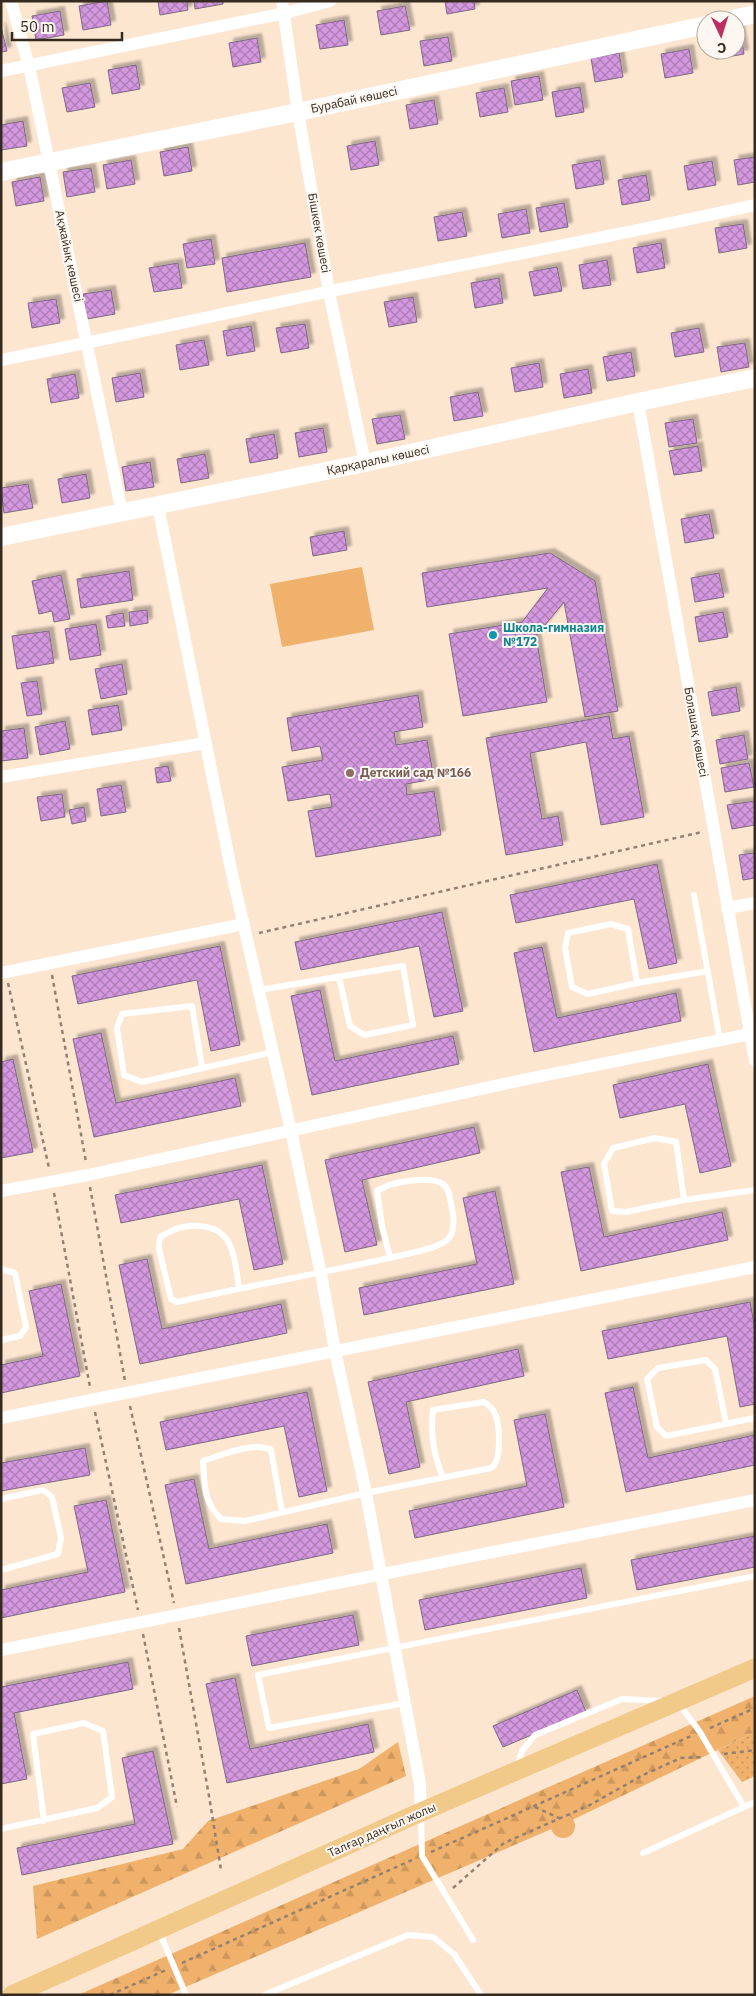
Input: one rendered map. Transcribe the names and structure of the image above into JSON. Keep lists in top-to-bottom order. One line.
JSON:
{"streets":{"main road":["Талғар даңғыл жолы"],"street":["Бурабай көшесі","Бішкек көшесі","Ақжайық көшесі","Қарқаралы көшесі","Болашақ көшесі"]},"crossings":[["Бурабай көшесі","Бішкек көшесі"],["Бурабай көшесі","Ақжайық көшесі"],["Бішкек көшесі","Қарқаралы көшесі"],["Ақжайық көшесі","Қарқаралы көшесі"],["Қарқаралы көшесі","Болашақ көшесі"]],"places":["Школа-гимназия №172","Детский сад №166"],"scale_bar":"50 m","north":"bottom"}
